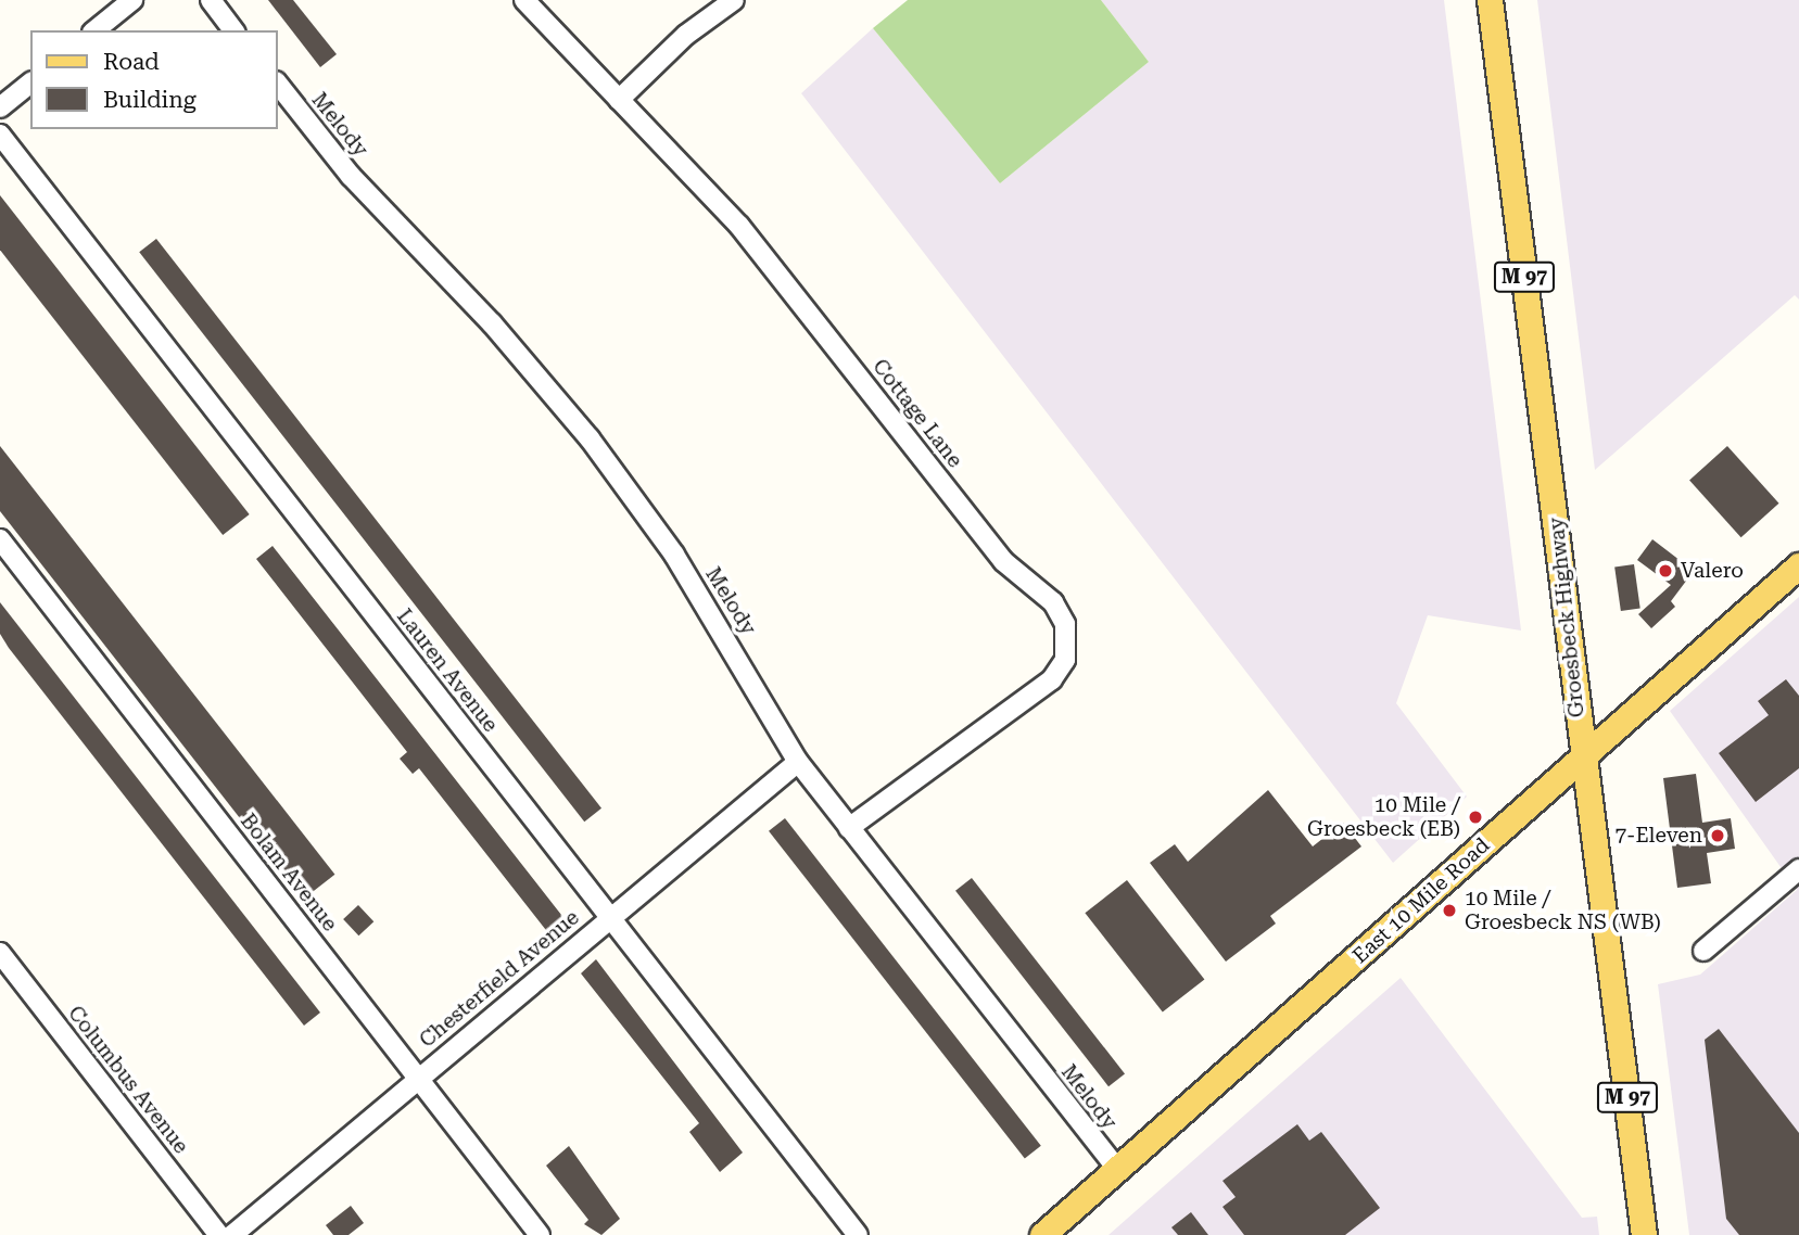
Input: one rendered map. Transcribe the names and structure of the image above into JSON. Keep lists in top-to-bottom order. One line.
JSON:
{"streets":{"main road":["M 97","Groesbeck Highway","East 10 Mile Road"],"street":["Melody","Cottage Lane","Lauren Avenue","Bolam Avenue","Chesterfield Avenue","Columbus Avenue"]},"crossings":[["Melody","Cottage Lane"],["Melody","East 10 Mile Road"],["Melody","Chesterfield Avenue"],["Groesbeck Highway","East 10 Mile Road"],["Lauren Avenue","Chesterfield Avenue"],["Bolam Avenue","Chesterfield Avenue"]],"places":["Valero","10 Mile / Groesbeck (EB)","7-Eleven","10 Mile / Groesbeck NS (WB)"],"legend":["Road","Building"]}
